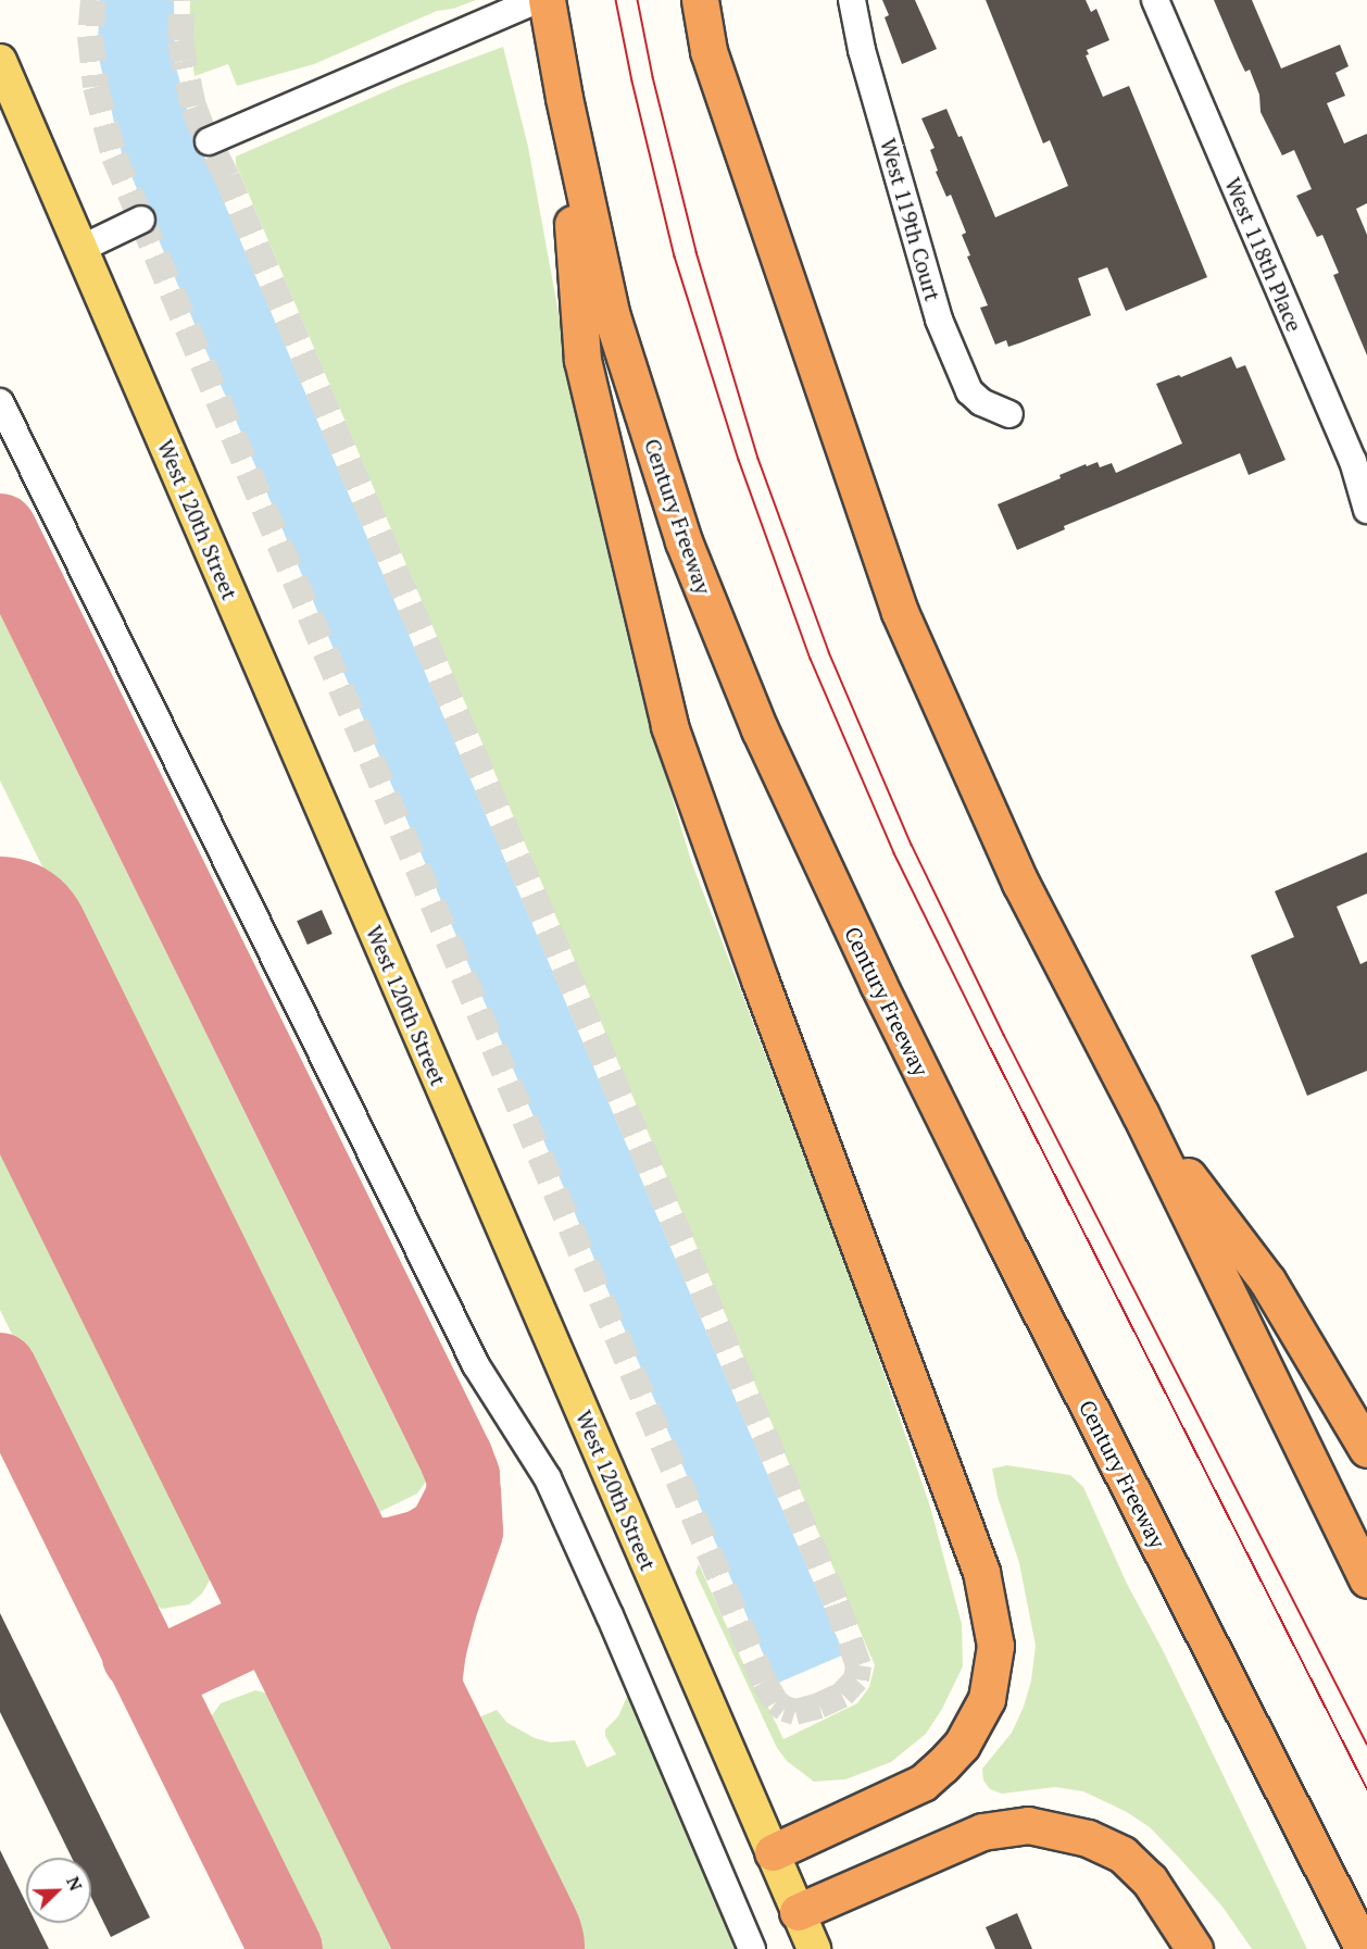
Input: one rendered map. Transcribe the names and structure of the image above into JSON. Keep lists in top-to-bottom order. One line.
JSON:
{"streets":{"highway":["Century Freeway"],"main road":["West 120th Street"],"street":["West 119th Court","West 118th Place"]},"north":"top right"}
